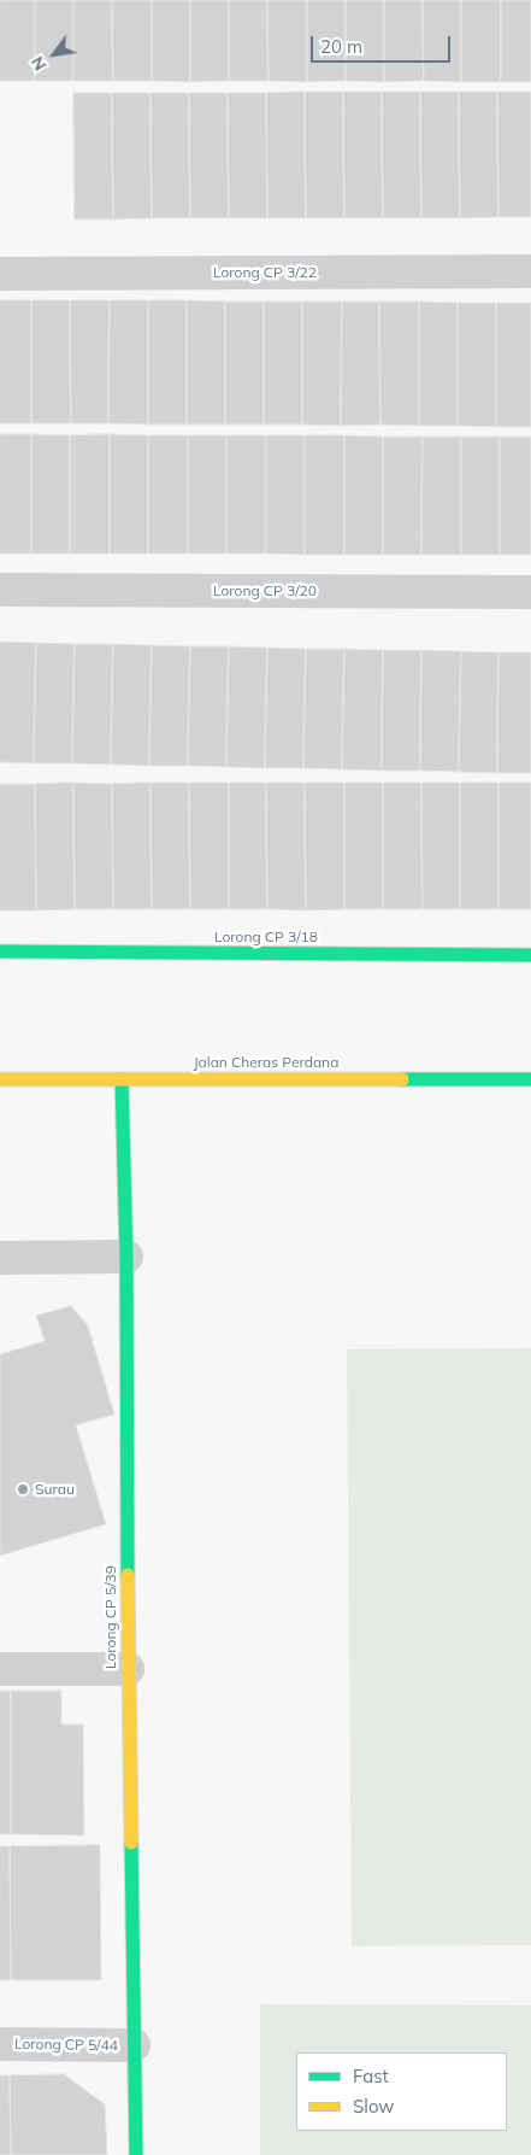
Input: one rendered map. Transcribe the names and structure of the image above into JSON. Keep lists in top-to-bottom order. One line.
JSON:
{"streets":{"street":["Lorong CP 3/22","Lorong CP 3/20","Lorong CP 3/18","Jalan Cheras Perdana","Lorong CP 5/39","Lorong CP 5/44"]},"crossings":[["Jalan Cheras Perdana","Lorong CP 5/39"],["Lorong CP 5/39","Lorong CP 5/44"]],"places":["Surau"],"legend":["Fast","Slow"],"scale_bar":"20 m","north":"bottom left"}
